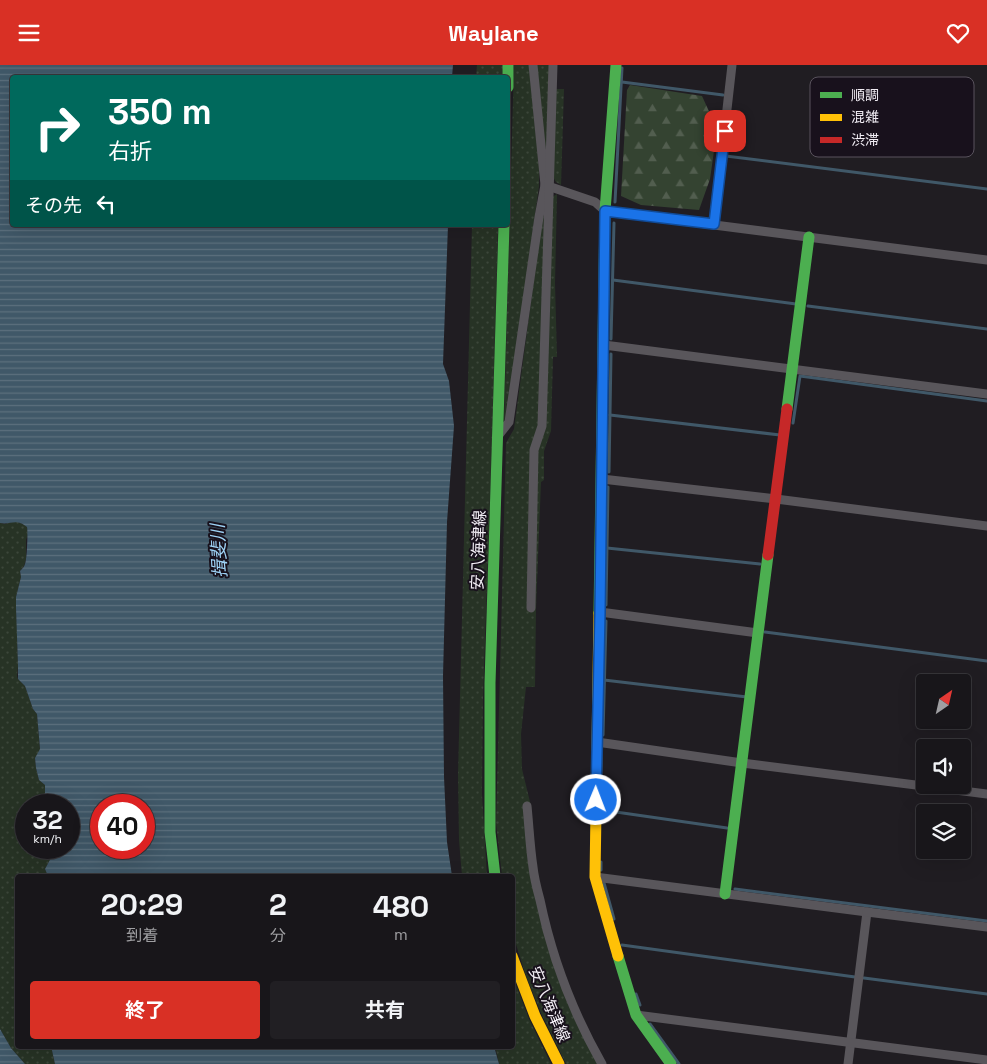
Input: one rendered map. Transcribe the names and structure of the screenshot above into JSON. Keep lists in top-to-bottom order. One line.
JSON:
{"streets":{"street":["安八海津線"]},"water":["揖斐川"],"legend":["順調","混雑","渋滞"],"north":"top right","page":{"header":"Waylane","turn":["350 m","右折"],"then":"その先","speed":"32 km/h","limit":"40","eta":["20:29","到着","2","分","480","m"],"buttons":["終了","共有"]}}
